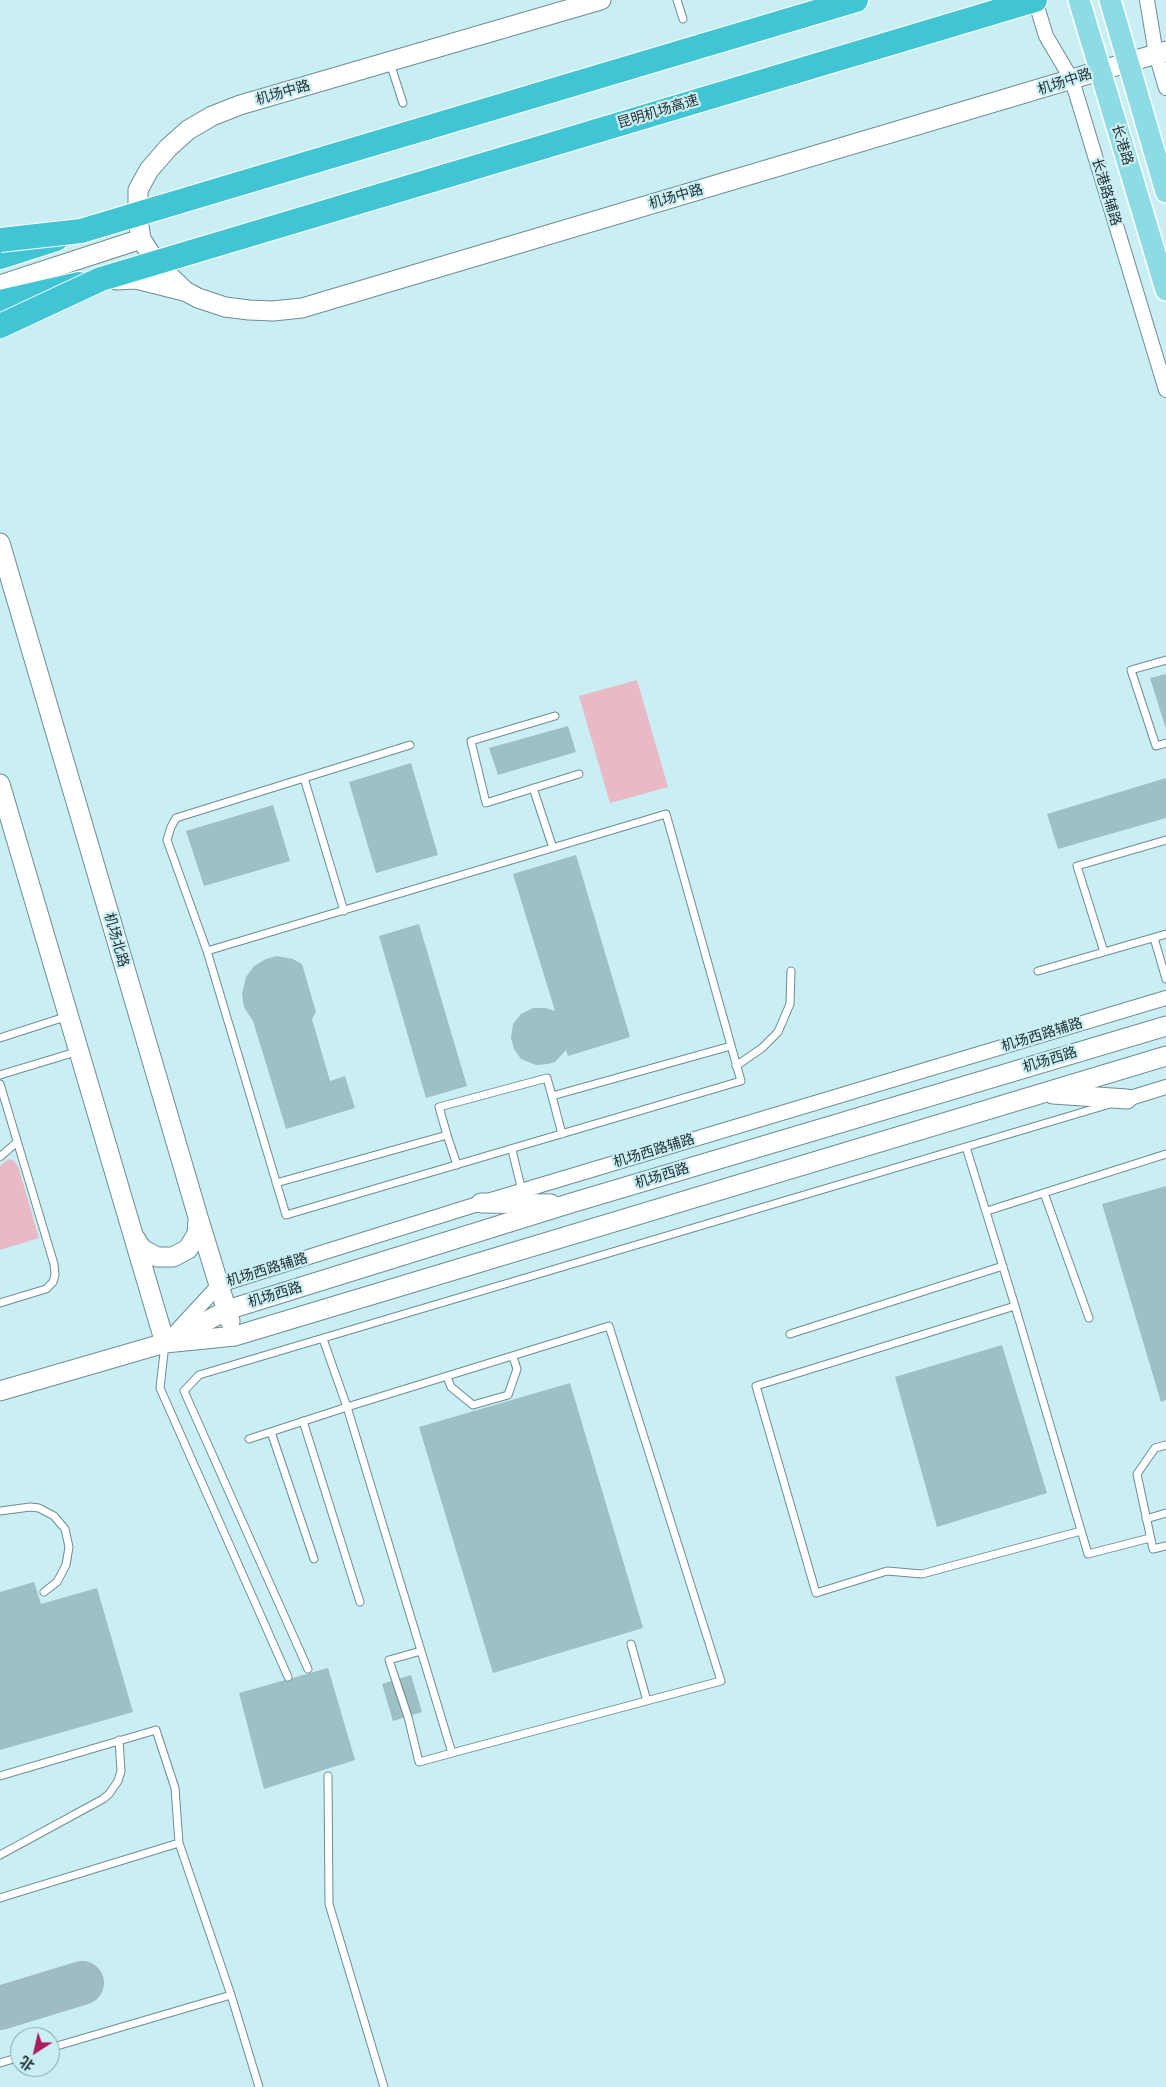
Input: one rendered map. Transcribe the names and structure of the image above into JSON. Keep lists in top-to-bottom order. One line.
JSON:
{"streets":{"highway":["昆明机场高速"],"main road":["机场中路","长港路","机场北路","机场西路"],"street":["长港路辅路","机场西路辅路"]},"crossings":[["机场中路","长港路"],["机场中路","长港路辅路"],["昆明机场高速","长港路辅路"],["机场北路","机场西路辅路"],["机场北路","机场西路"],["机场西路辅路","机场西路"]],"north":"bottom left"}
